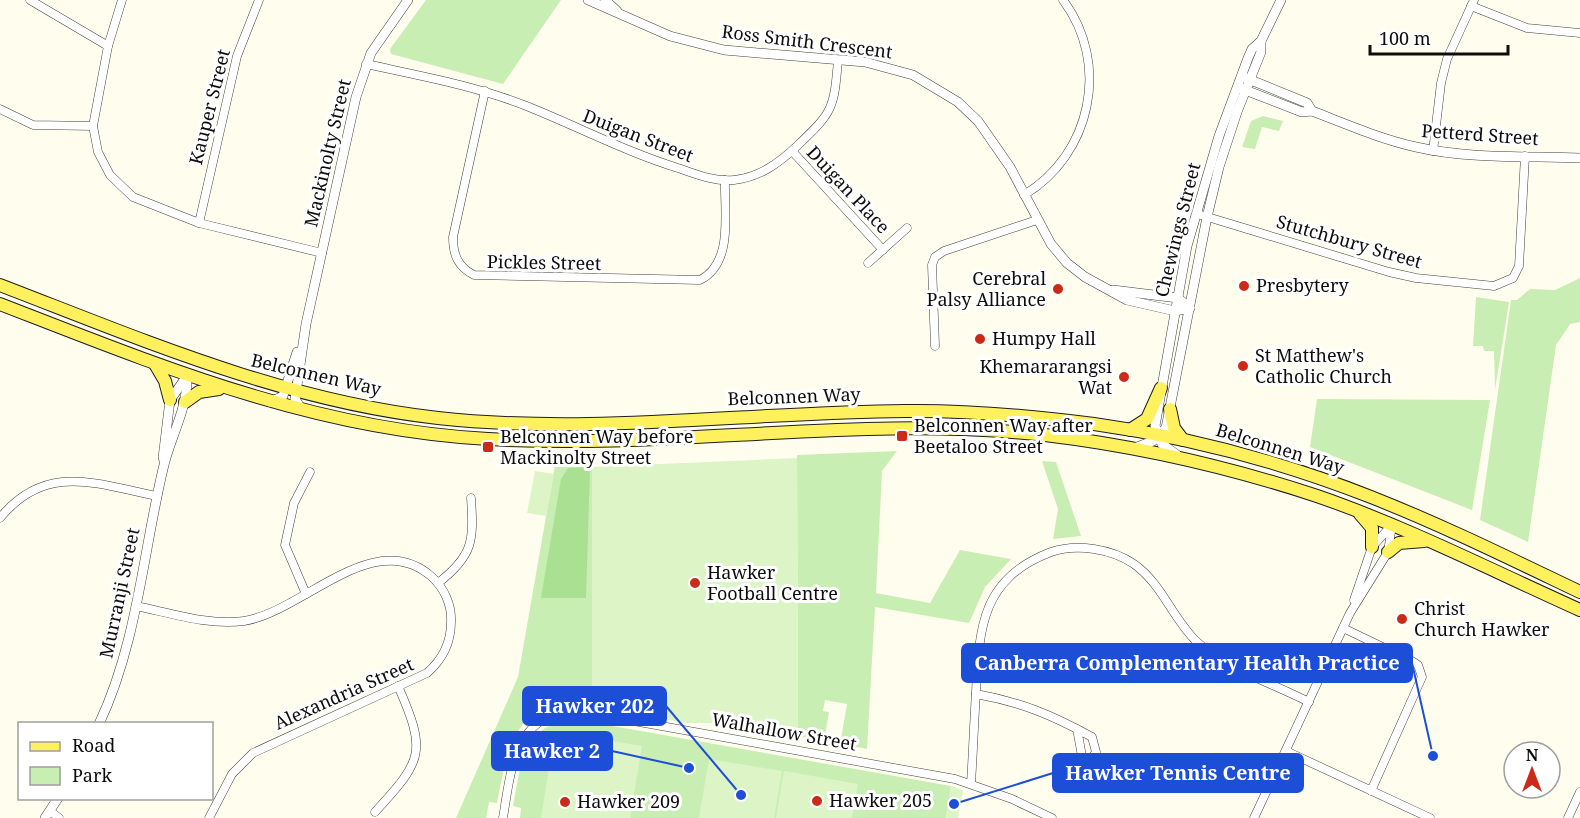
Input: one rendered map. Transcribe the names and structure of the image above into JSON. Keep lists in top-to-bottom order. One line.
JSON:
{"streets":{"main road":["Belconnen Way"],"street":["Ross Smith Crescent","Kauper Street","Petterd Street","Duigan Street","Mackinolty Street","Duigan Place","Chewings Street","Stutchbury Street","Pickles Street","Murranji Street","Alexandria Street","Walhallow Street"]},"crossings":[["Ross Smith Crescent","Duigan Street"],["Ross Smith Crescent","Chewings Street"],["Petterd Street","Chewings Street"],["Petterd Street","Stutchbury Street"],["Duigan Street","Mackinolty Street"],["Duigan Street","Duigan Place"],["Duigan Street","Pickles Street"],["Mackinolty Street","Belconnen Way"],["Chewings Street","Stutchbury Street"],["Chewings Street","Belconnen Way"],["Belconnen Way","Murranji Street"],["Murranji Street","Alexandria Street"]],"places":{"other":["Presbytery","Cerebral Palsy Alliance","Humpy Hall","St Matthew's Catholic Church","Khemararangsi Wat","Hawker Football Centre","Christ Church Hawker","Canberra Complementary Health Practice","Hawker 2","Hawker 202","Hawker 205","Hawker 209","Hawker Tennis Centre"],"transit":["Belconnen Way after Beetaloo Street","Belconnen Way before Mackinolty Street"]},"legend":["Road","Park"],"scale_bar":"100 m","north":"top"}
